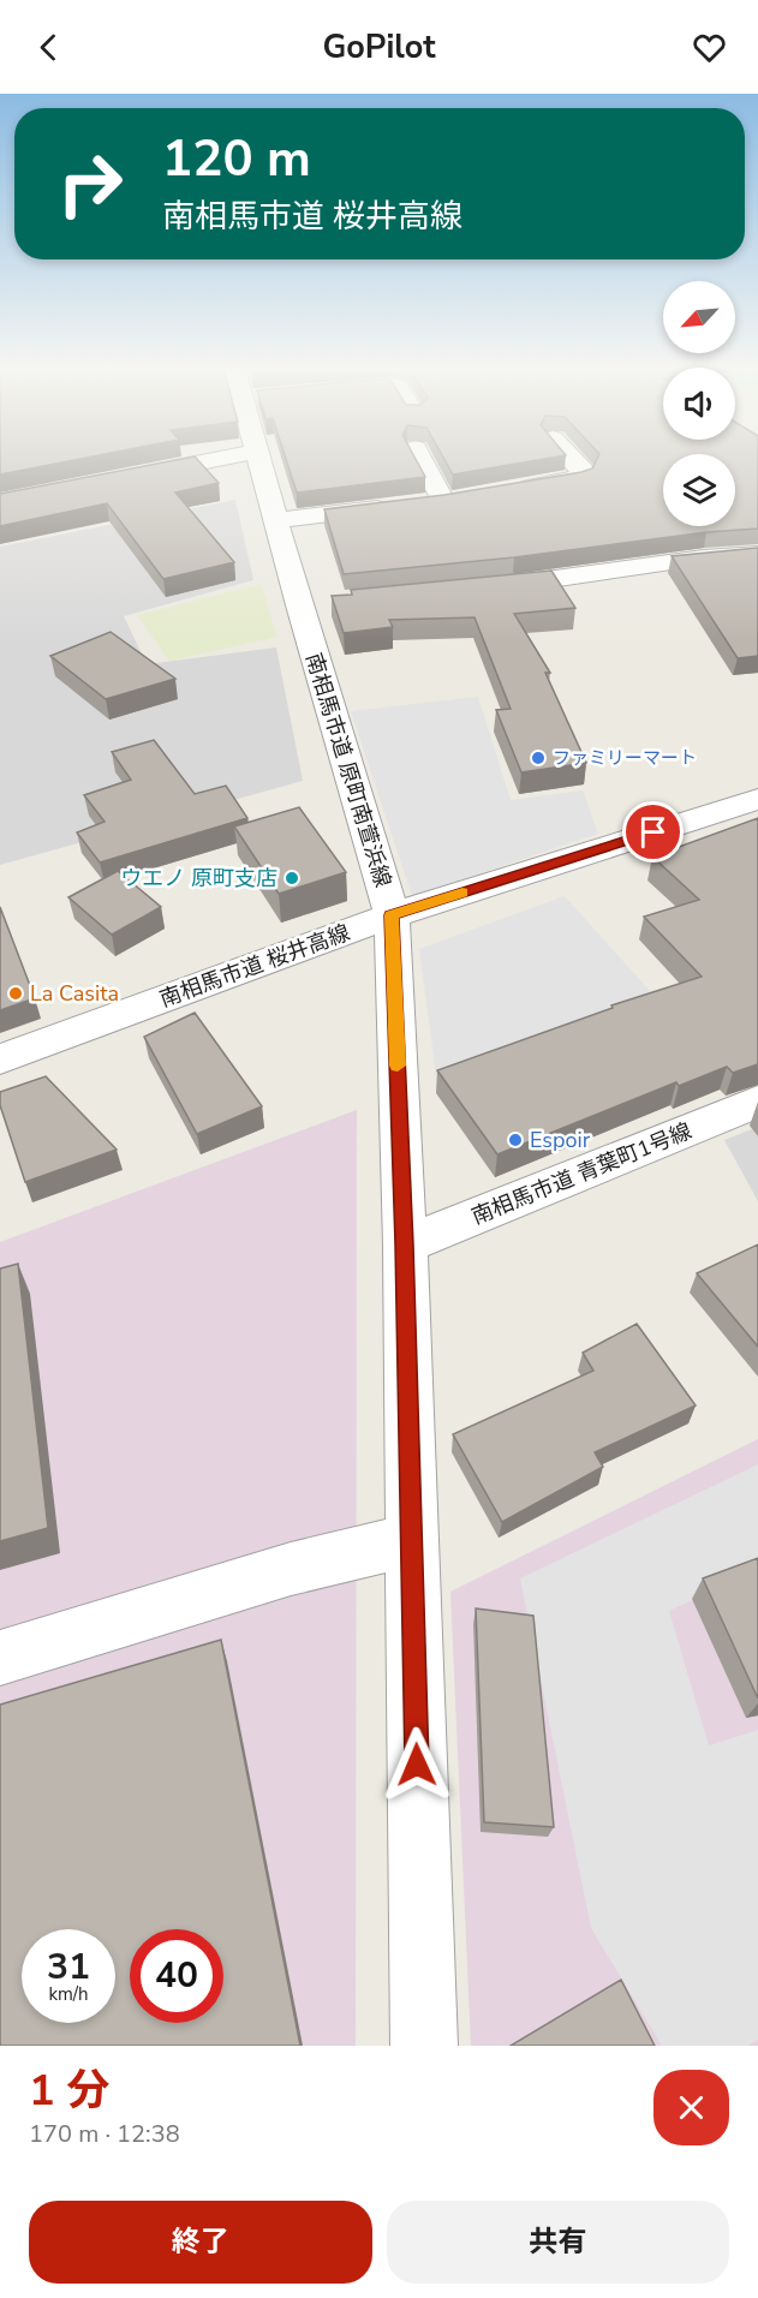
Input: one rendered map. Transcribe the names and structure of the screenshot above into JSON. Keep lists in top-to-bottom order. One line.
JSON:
{"streets":{"street":["南相馬市道 原町南萱浜線","南相馬市道 桜井高線","南相馬市道 青葉町1号線"]},"crossings":[["南相馬市道 原町南萱浜線","南相馬市道 桜井高線"],["南相馬市道 原町南萱浜線","南相馬市道 青葉町1号線"]],"places":["ファミリーマート","ウエノ 原町支店","La Casita","Espoir"],"north":"bottom left","page":{"header":"GoPilot","turn":["120 m","南相馬市道 桜井高線"],"speed":"31 km/h","limit":"40","heading":["1 分","170 m · 12:38"],"buttons":["終了","共有"]}}
